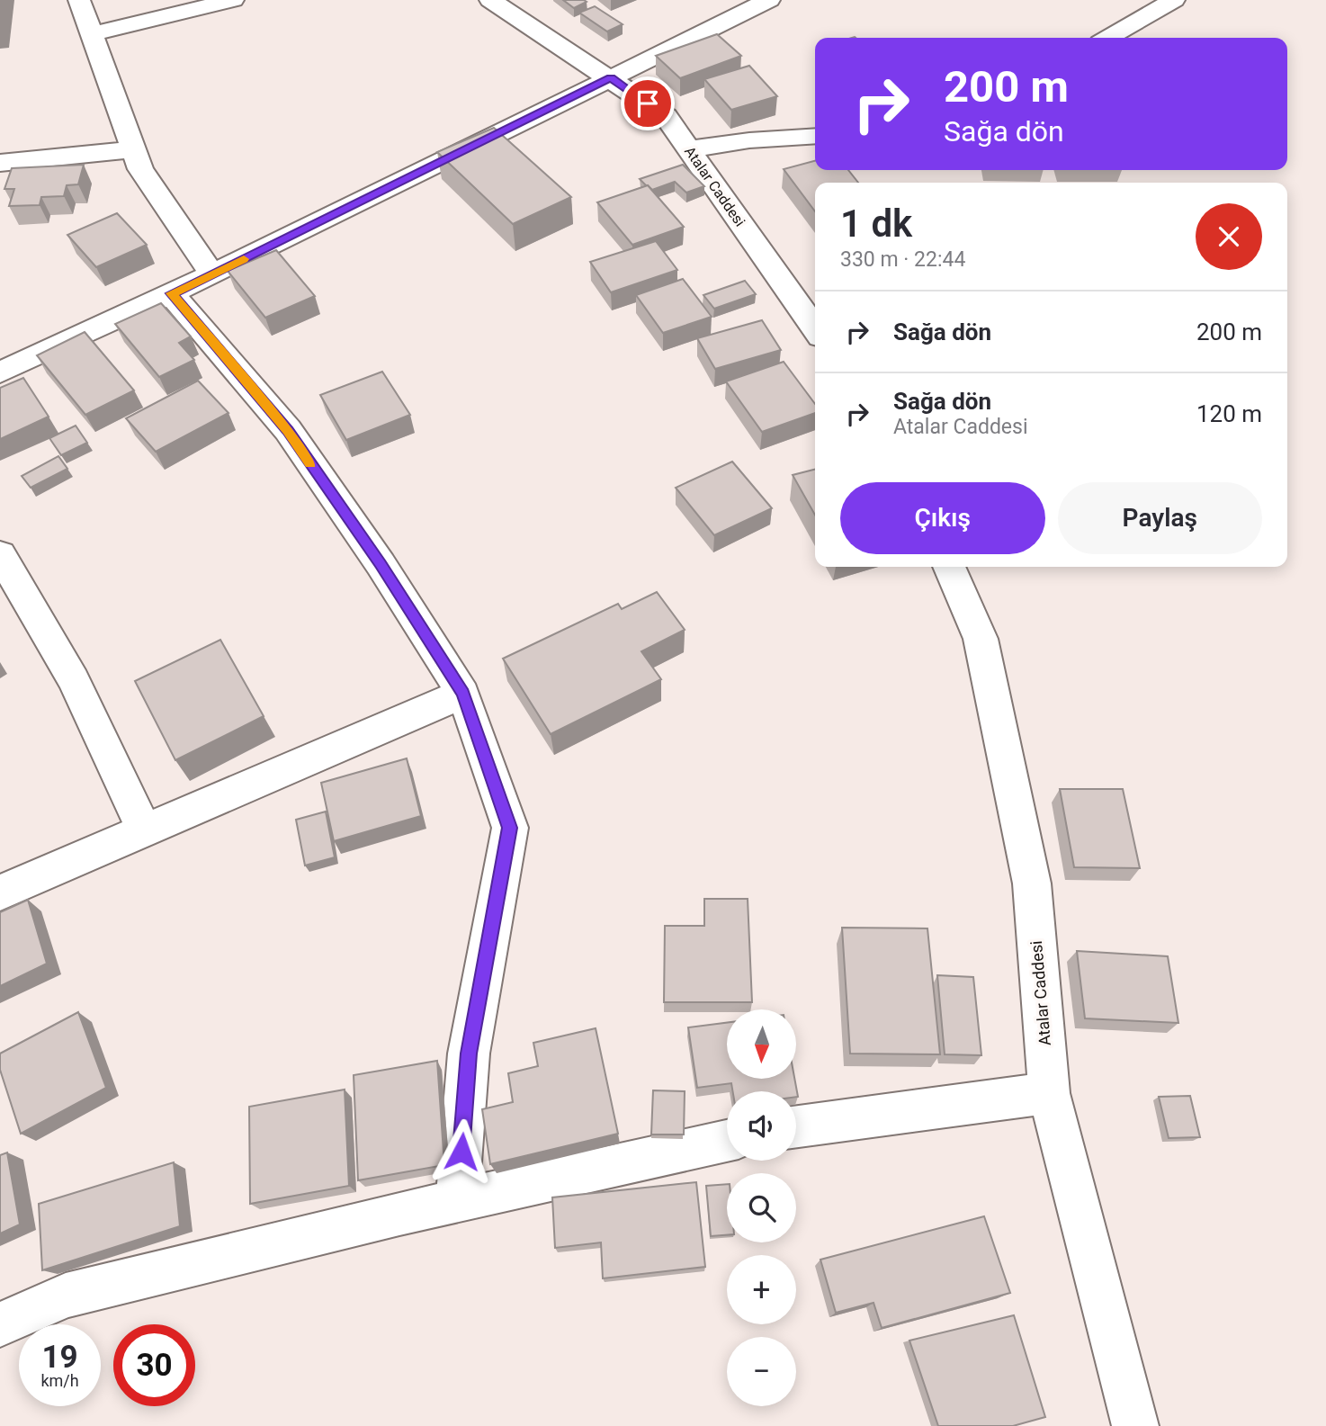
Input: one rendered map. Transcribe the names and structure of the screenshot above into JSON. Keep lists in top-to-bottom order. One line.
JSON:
{"streets":{"street":["Atalar Caddesi"]},"north":"bottom","page":{"turn":["200 m","Sağa dön"],"heading":["1 dk","330 m · 22:44"],"list":[{"name":"Sağa dön","value":"200 m"},{"name":"Sağa dön","note":"Atalar Caddesi","value":"120 m"}],"buttons":["Çıkış","Paylaş"],"map_buttons":["+","−"],"speed":"19 km/h","limit":"30"}}
